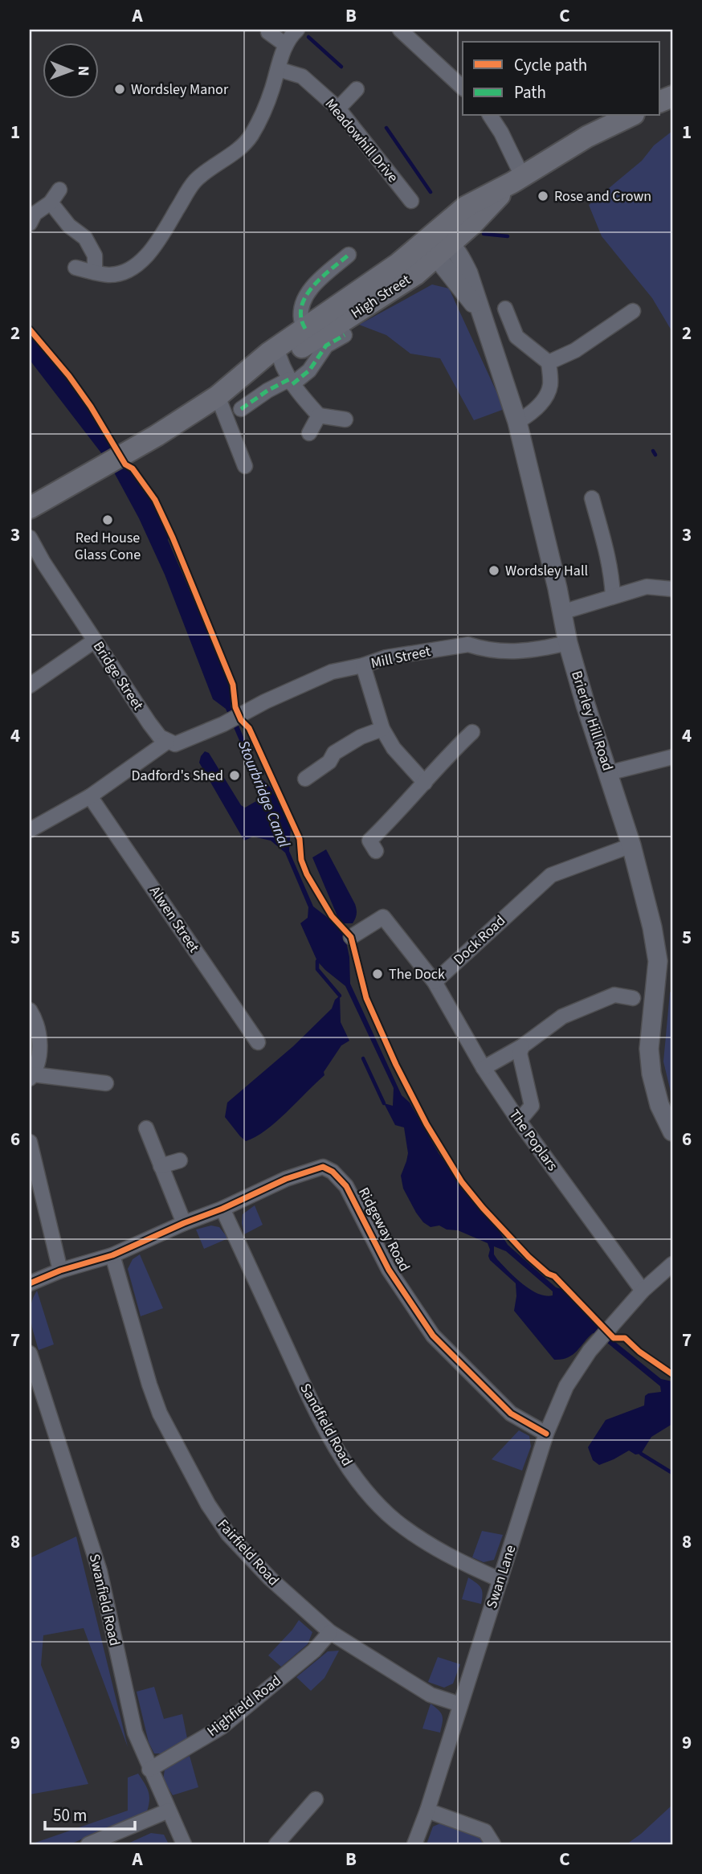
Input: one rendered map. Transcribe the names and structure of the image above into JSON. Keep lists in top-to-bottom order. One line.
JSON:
{"streets":{"highway":["High Street"],"main road":["Brierley Hill Road"],"street":["Meadowhill Drive","Mill Street","Bridge Street","Alwen Street","Dock Road","The Poplars","Ridgeway Road","Sandfield Road","Fairfield Road","Swan Lane","Swanfield Road","Highfield Road"]},"crossings":[["High Street","Brierley Hill Road"],["Mill Street","Bridge Street"],["Mill Street","Brierley Hill Road"],["Brierley Hill Road","Dock Road"],["Dock Road","The Poplars"],["The Poplars","Swan Lane"],["Ridgeway Road","Sandfield Road"],["Ridgeway Road","Fairfield Road"],["Ridgeway Road","Swan Lane"],["Sandfield Road","Swan Lane"],["Fairfield Road","Swan Lane"],["Fairfield Road","Highfield Road"],["Swanfield Road","Highfield Road"]],"water":["Stourbridge Canal"],"places":["Wordsley Manor","Rose and Crown","Red House Glass Cone","Wordsley Hall","Dadford's Shed","The Dock"],"legend":["Cycle path","Path"],"scale_bar":"50 m","north":"right","grid":{"columns":["A","B","C"],"rows":["1","2","3","4","5","6","7","8","9"]}}
